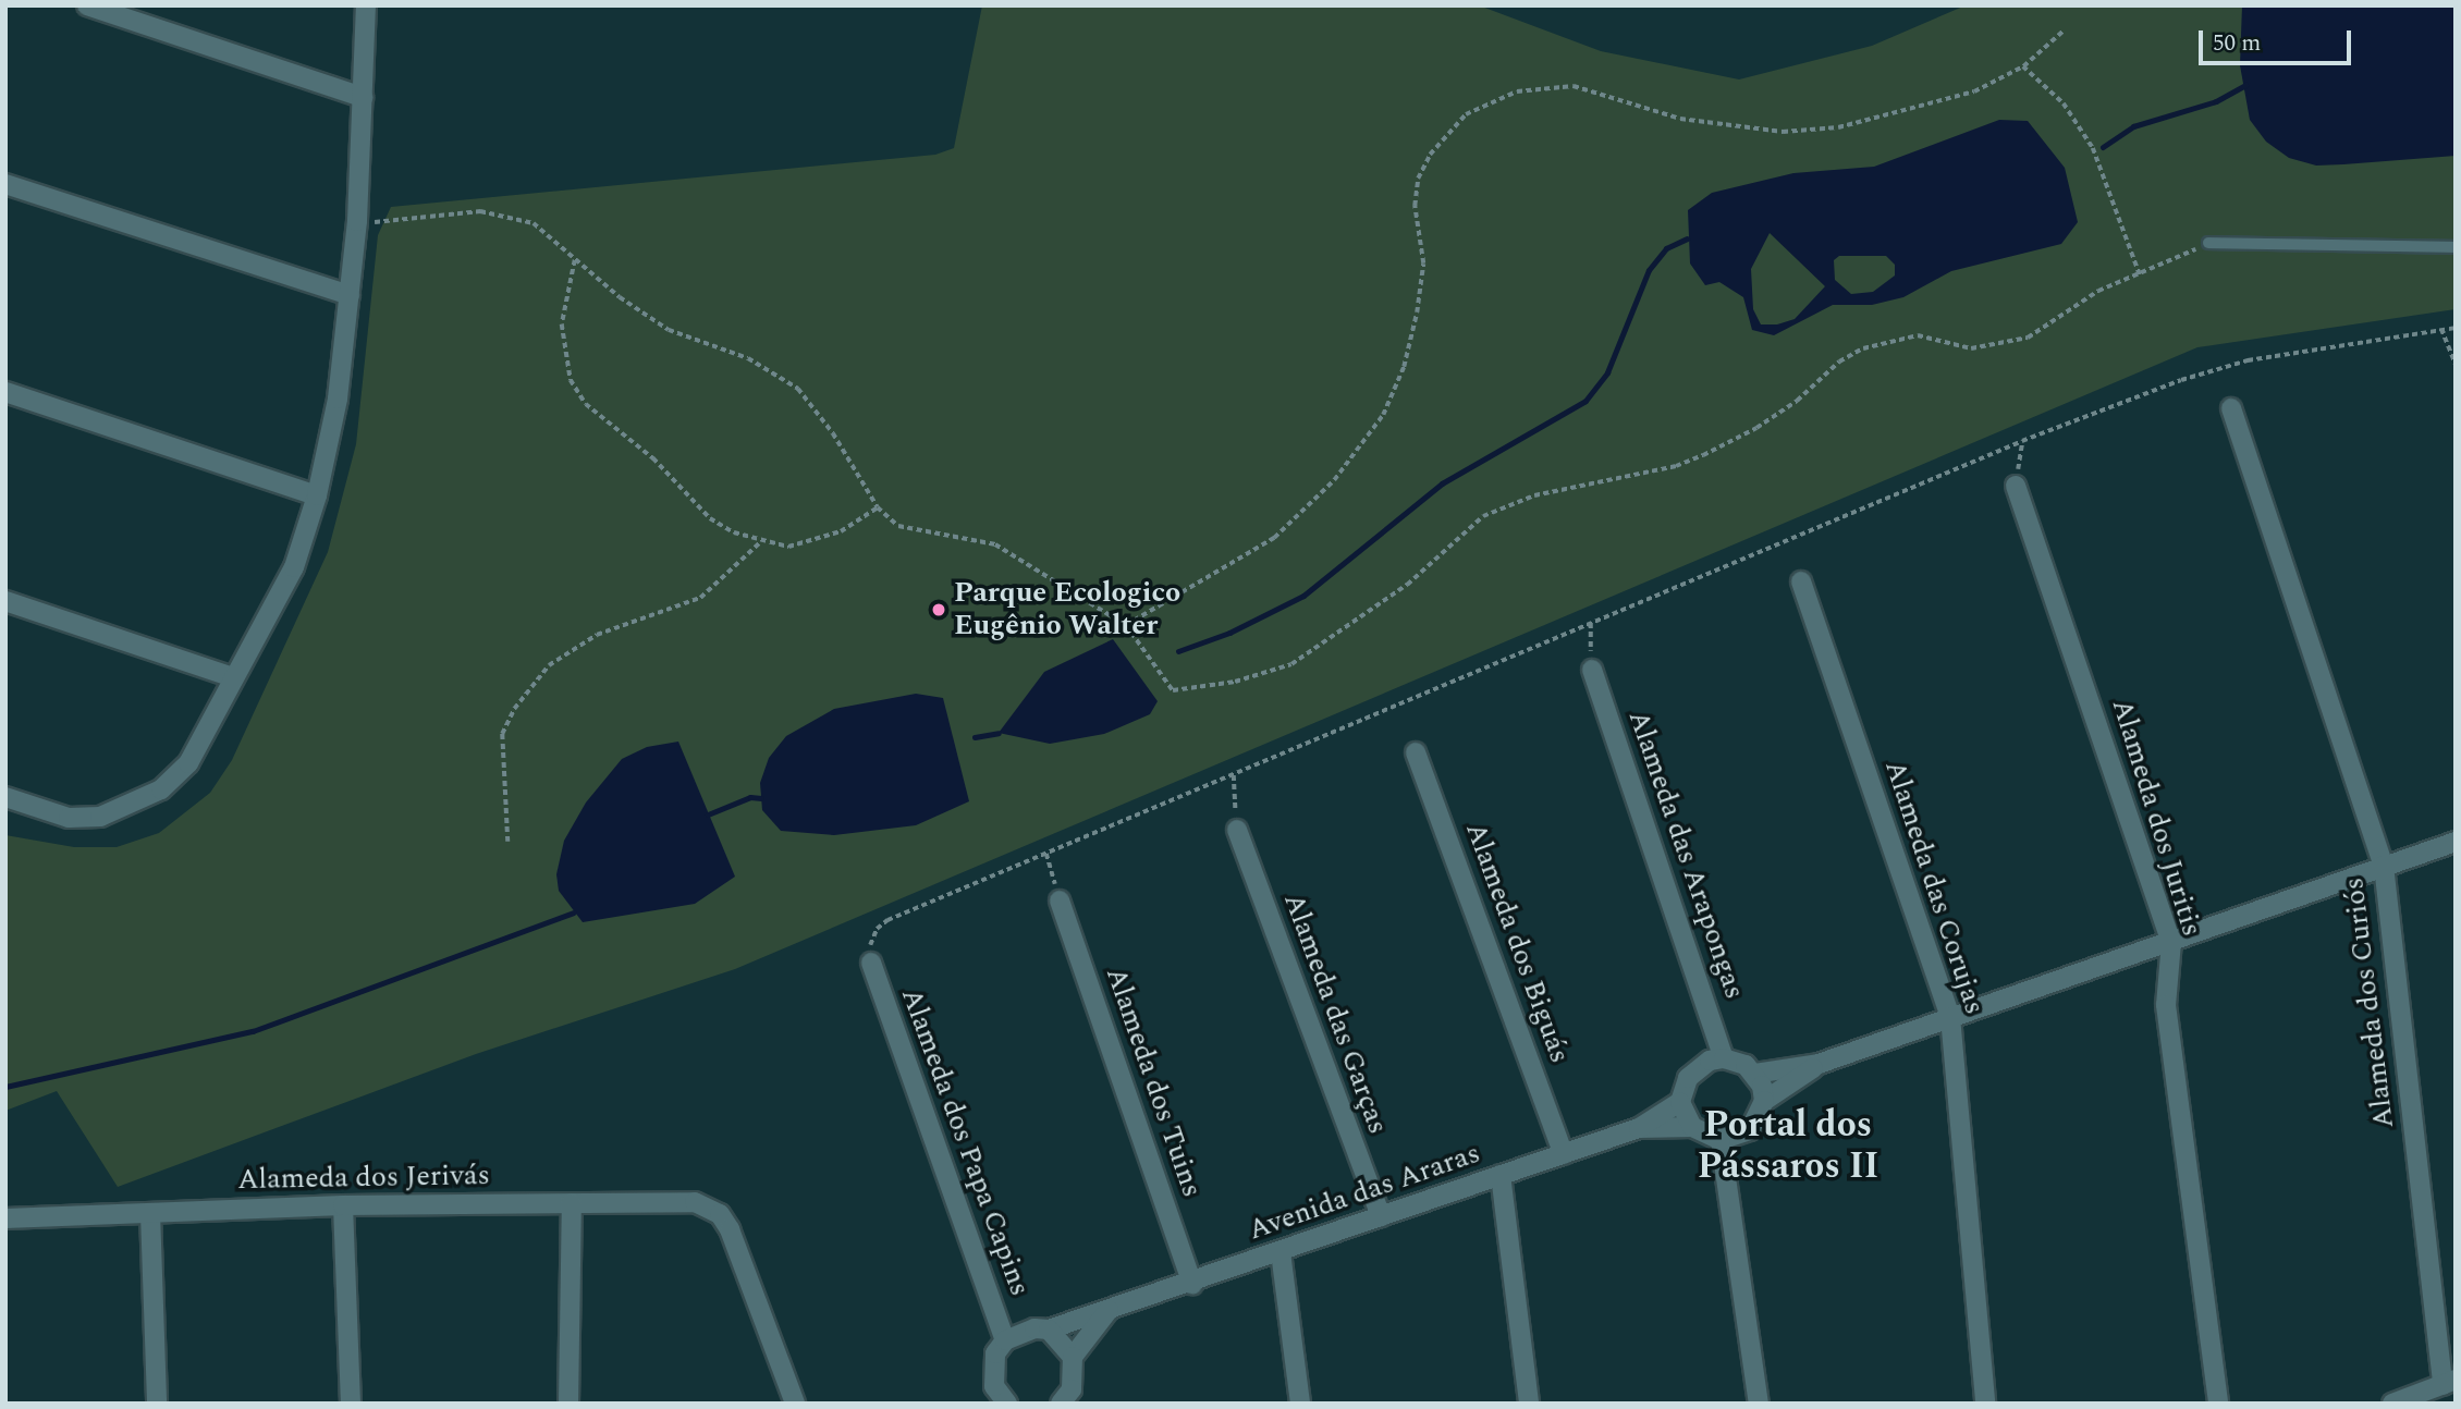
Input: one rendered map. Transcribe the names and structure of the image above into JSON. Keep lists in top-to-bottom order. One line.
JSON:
{"streets":{"street":["Alameda dos Juritis","Alameda das Arapongas","Alameda das Corujas","Alameda dos Biguás","Alameda dos Curiós","Alameda das Garças","Alameda dos Tuins","Alameda dos Papa Capins","Alameda dos Jerivás","Avenida das Araras"]},"crossings":[["Alameda dos Biguás","Avenida das Araras"],["Alameda das Garças","Avenida das Araras"],["Alameda dos Tuins","Avenida das Araras"],["Alameda dos Papa Capins","Avenida das Araras"]],"districts":["Portal dos Pássaros II"],"places":["Parque Ecologico Eugênio Walter"],"scale_bar":"50 m"}
